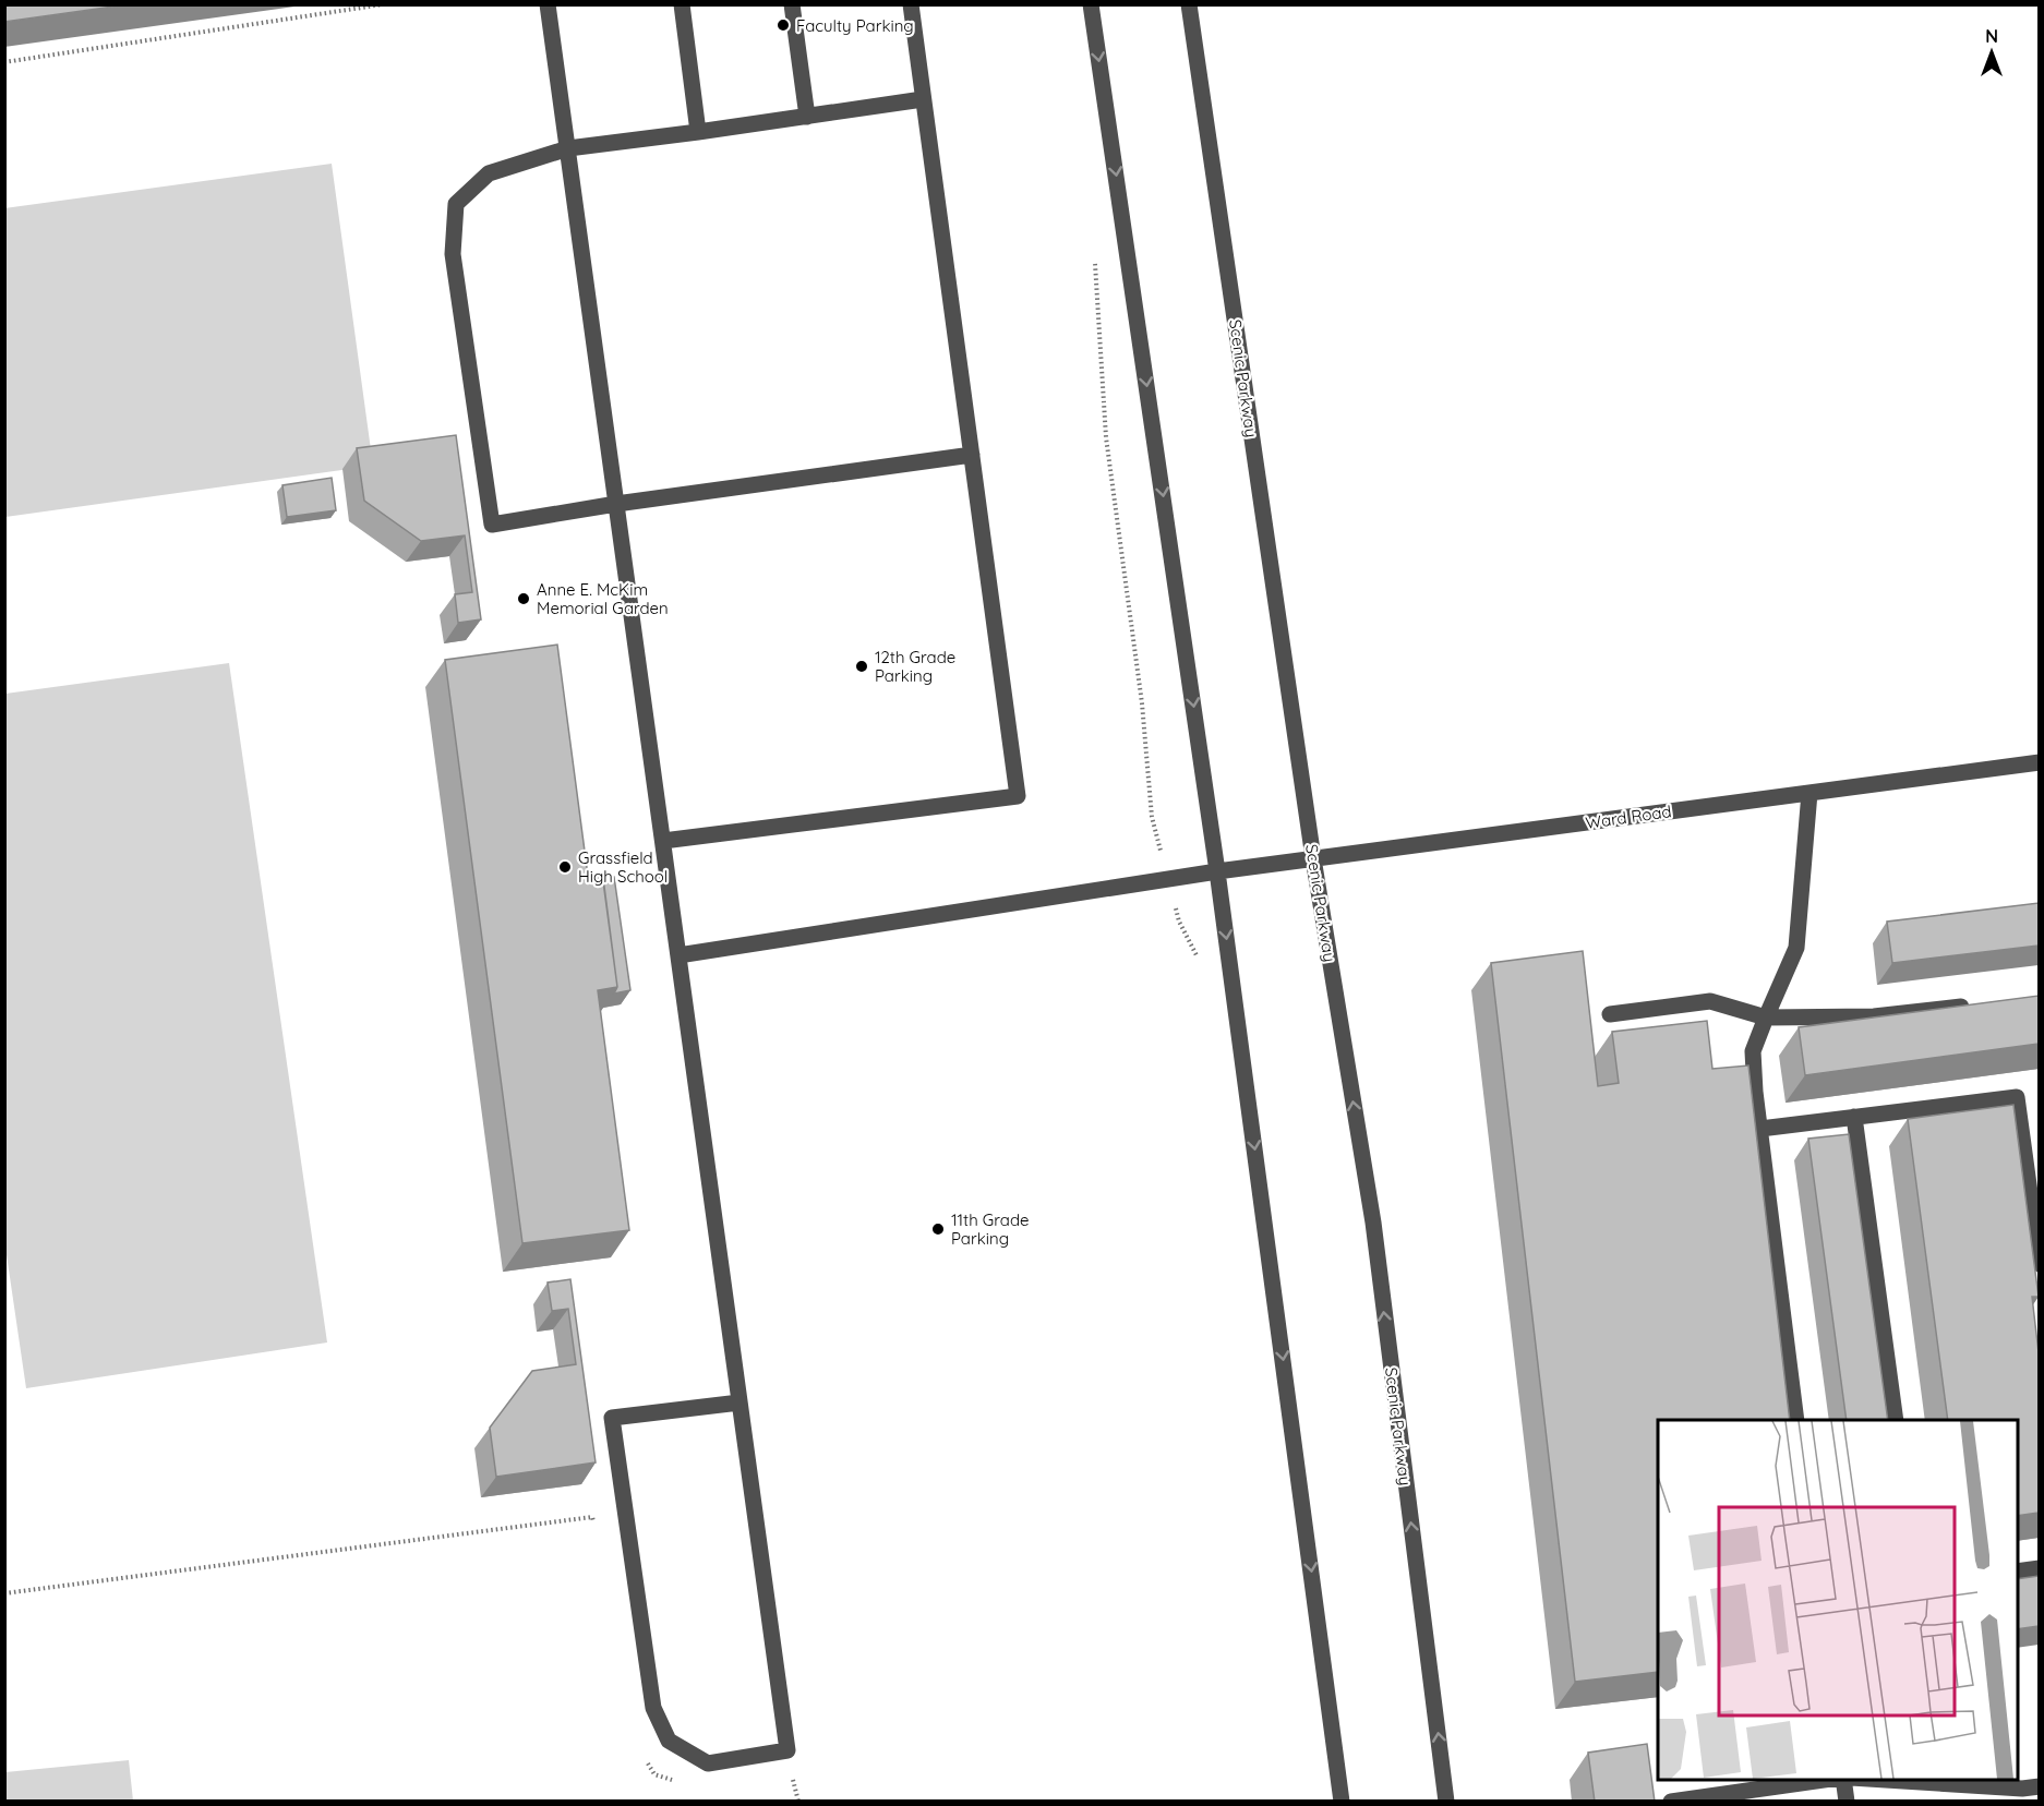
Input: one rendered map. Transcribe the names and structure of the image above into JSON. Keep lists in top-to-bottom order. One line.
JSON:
{"streets":{"street":["Scenic Parkway","Ward Road"]},"crossings":[["Scenic Parkway","Ward Road"]],"places":["Faculty Parking","Anne E. McKim Memorial Garden","12th Grade Parking","Grassfield High School","11th Grade Parking"],"north":"top"}
